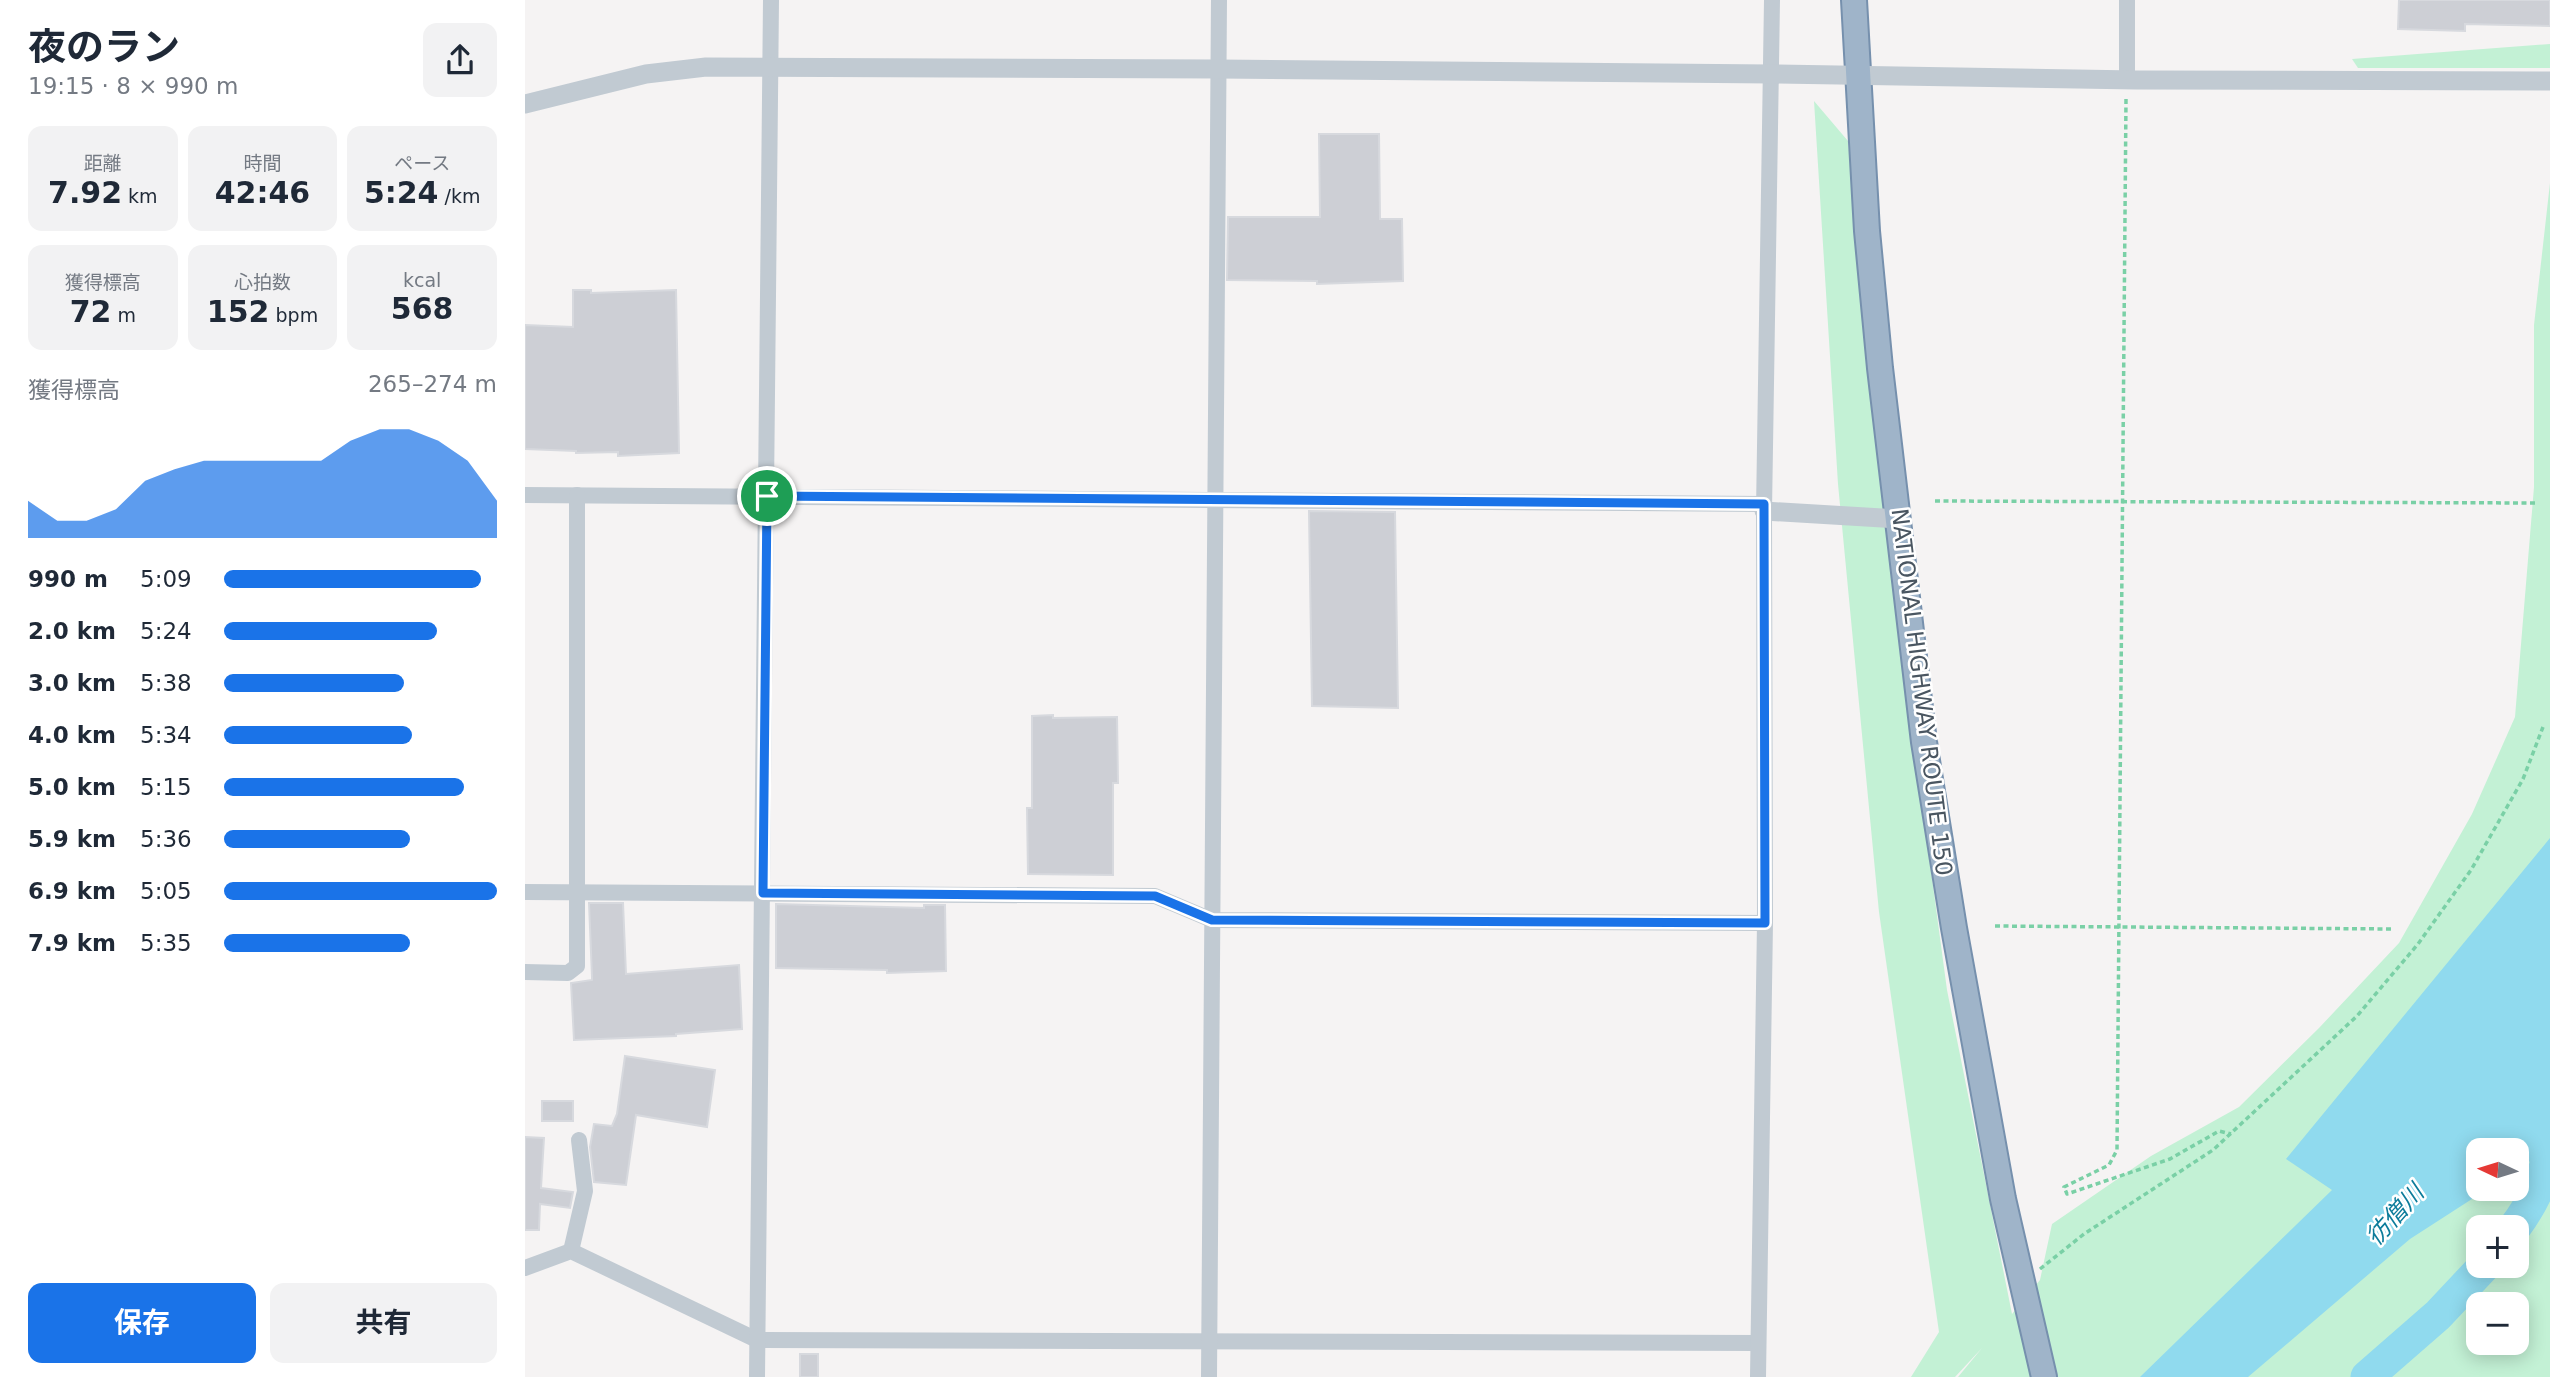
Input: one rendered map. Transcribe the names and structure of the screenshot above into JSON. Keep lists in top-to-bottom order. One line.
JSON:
{"streets":{"highway":["NATIONAL HIGHWAY ROUTE 150"]},"water":["彷僧川"],"north":"left","page":{"heading":["夜のラン","19:15 · 8 × 990 m"],"stats":[["距離","7.92 km"],["時間","42:46"],["ペース","5:24 /km"],["獲得標高","72 m"],["心拍数","152 bpm"],["kcal","568"]],"chart":["獲得標高","265–274 m"],"list":[{"name":"990 m","note":"5:09"},{"name":"2.0 km","note":"5:24"},{"name":"3.0 km","note":"5:38"},{"name":"4.0 km","note":"5:34"},{"name":"5.0 km","note":"5:15"},{"name":"5.9 km","note":"5:36"},{"name":"6.9 km","note":"5:05"},{"name":"7.9 km","note":"5:35"}],"map_buttons":["+","−"],"buttons":["保存","共有"]}}
